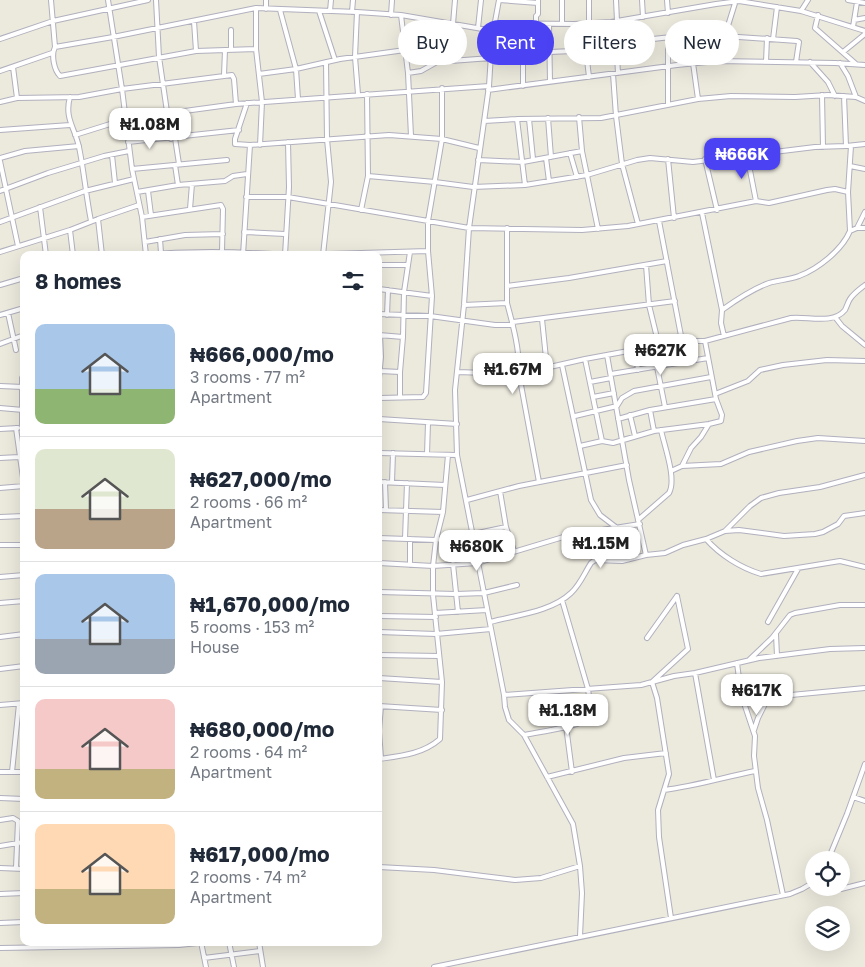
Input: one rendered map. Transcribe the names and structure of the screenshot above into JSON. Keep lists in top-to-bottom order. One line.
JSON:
{"page":{"chip":["Buy","Rent","Filters","New"],"price":["₦1.08M","₦666K","₦627K","₦1.67M","₦1.15M","₦680K","₦617K","₦1.18M"],"heading":"8 homes","list":[{"name":"₦666,000/mo","note":"3 rooms · 77 m² · Apartment"},{"name":"₦627,000/mo","note":"2 rooms · 66 m² · Apartment"},{"name":"₦1,670,000/mo","note":"5 rooms · 153 m² · House"},{"name":"₦680,000/mo","note":"2 rooms · 64 m² · Apartment"},{"name":"₦617,000/mo","note":"2 rooms · 74 m² · Apartment"}]}}
